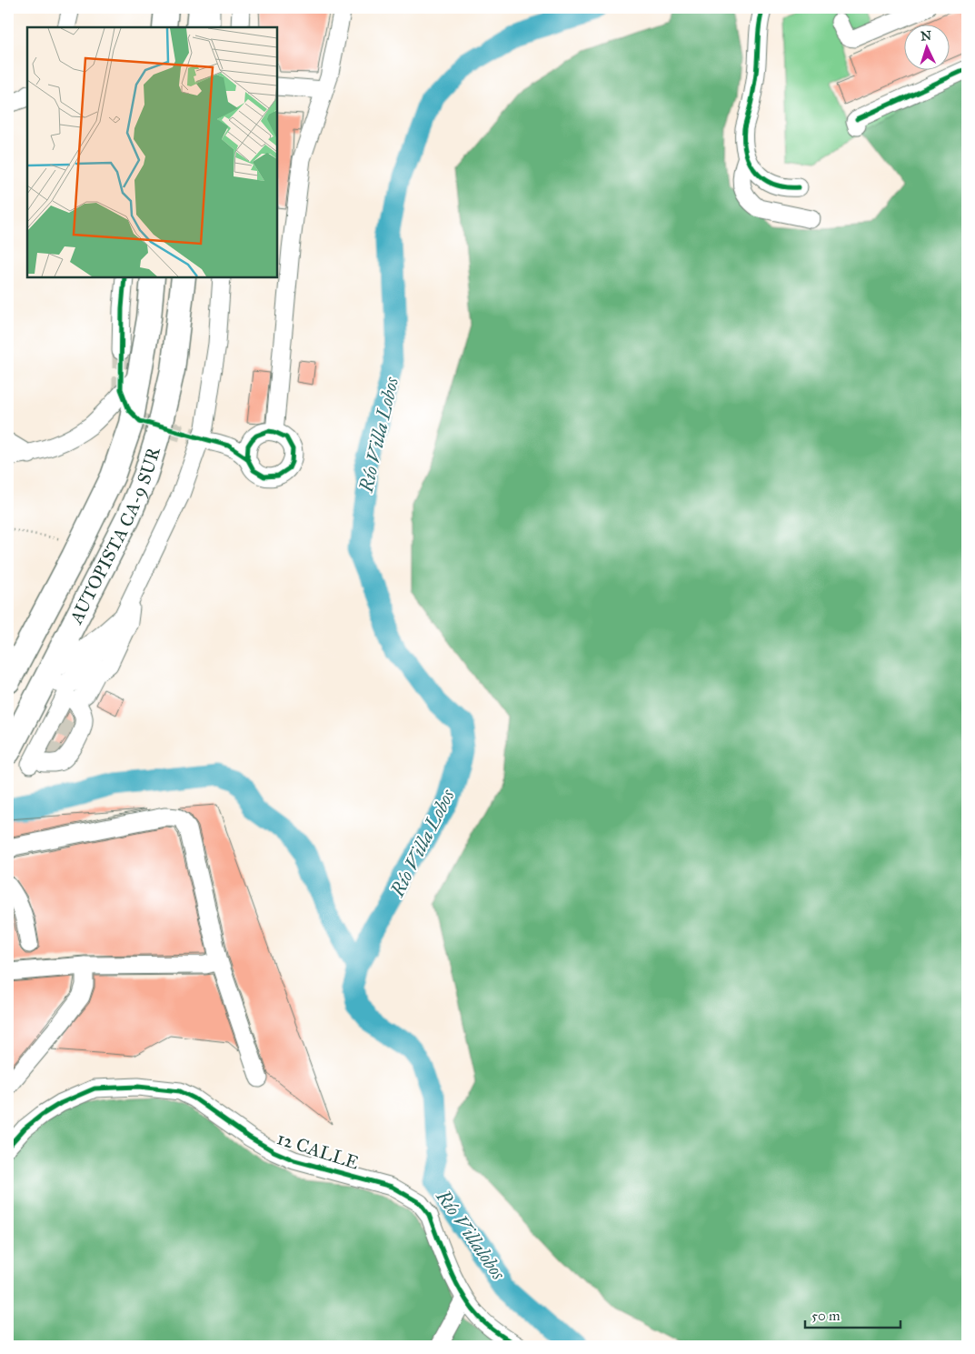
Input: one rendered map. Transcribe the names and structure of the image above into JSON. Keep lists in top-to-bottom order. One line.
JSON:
{"streets":{"highway":["AUTOPISTA CA-9 SUR"],"street":["12 CALLE"]},"water":["Río Villa Lobos","Río Villalobos"],"scale_bar":"50 m","north":"top"}
